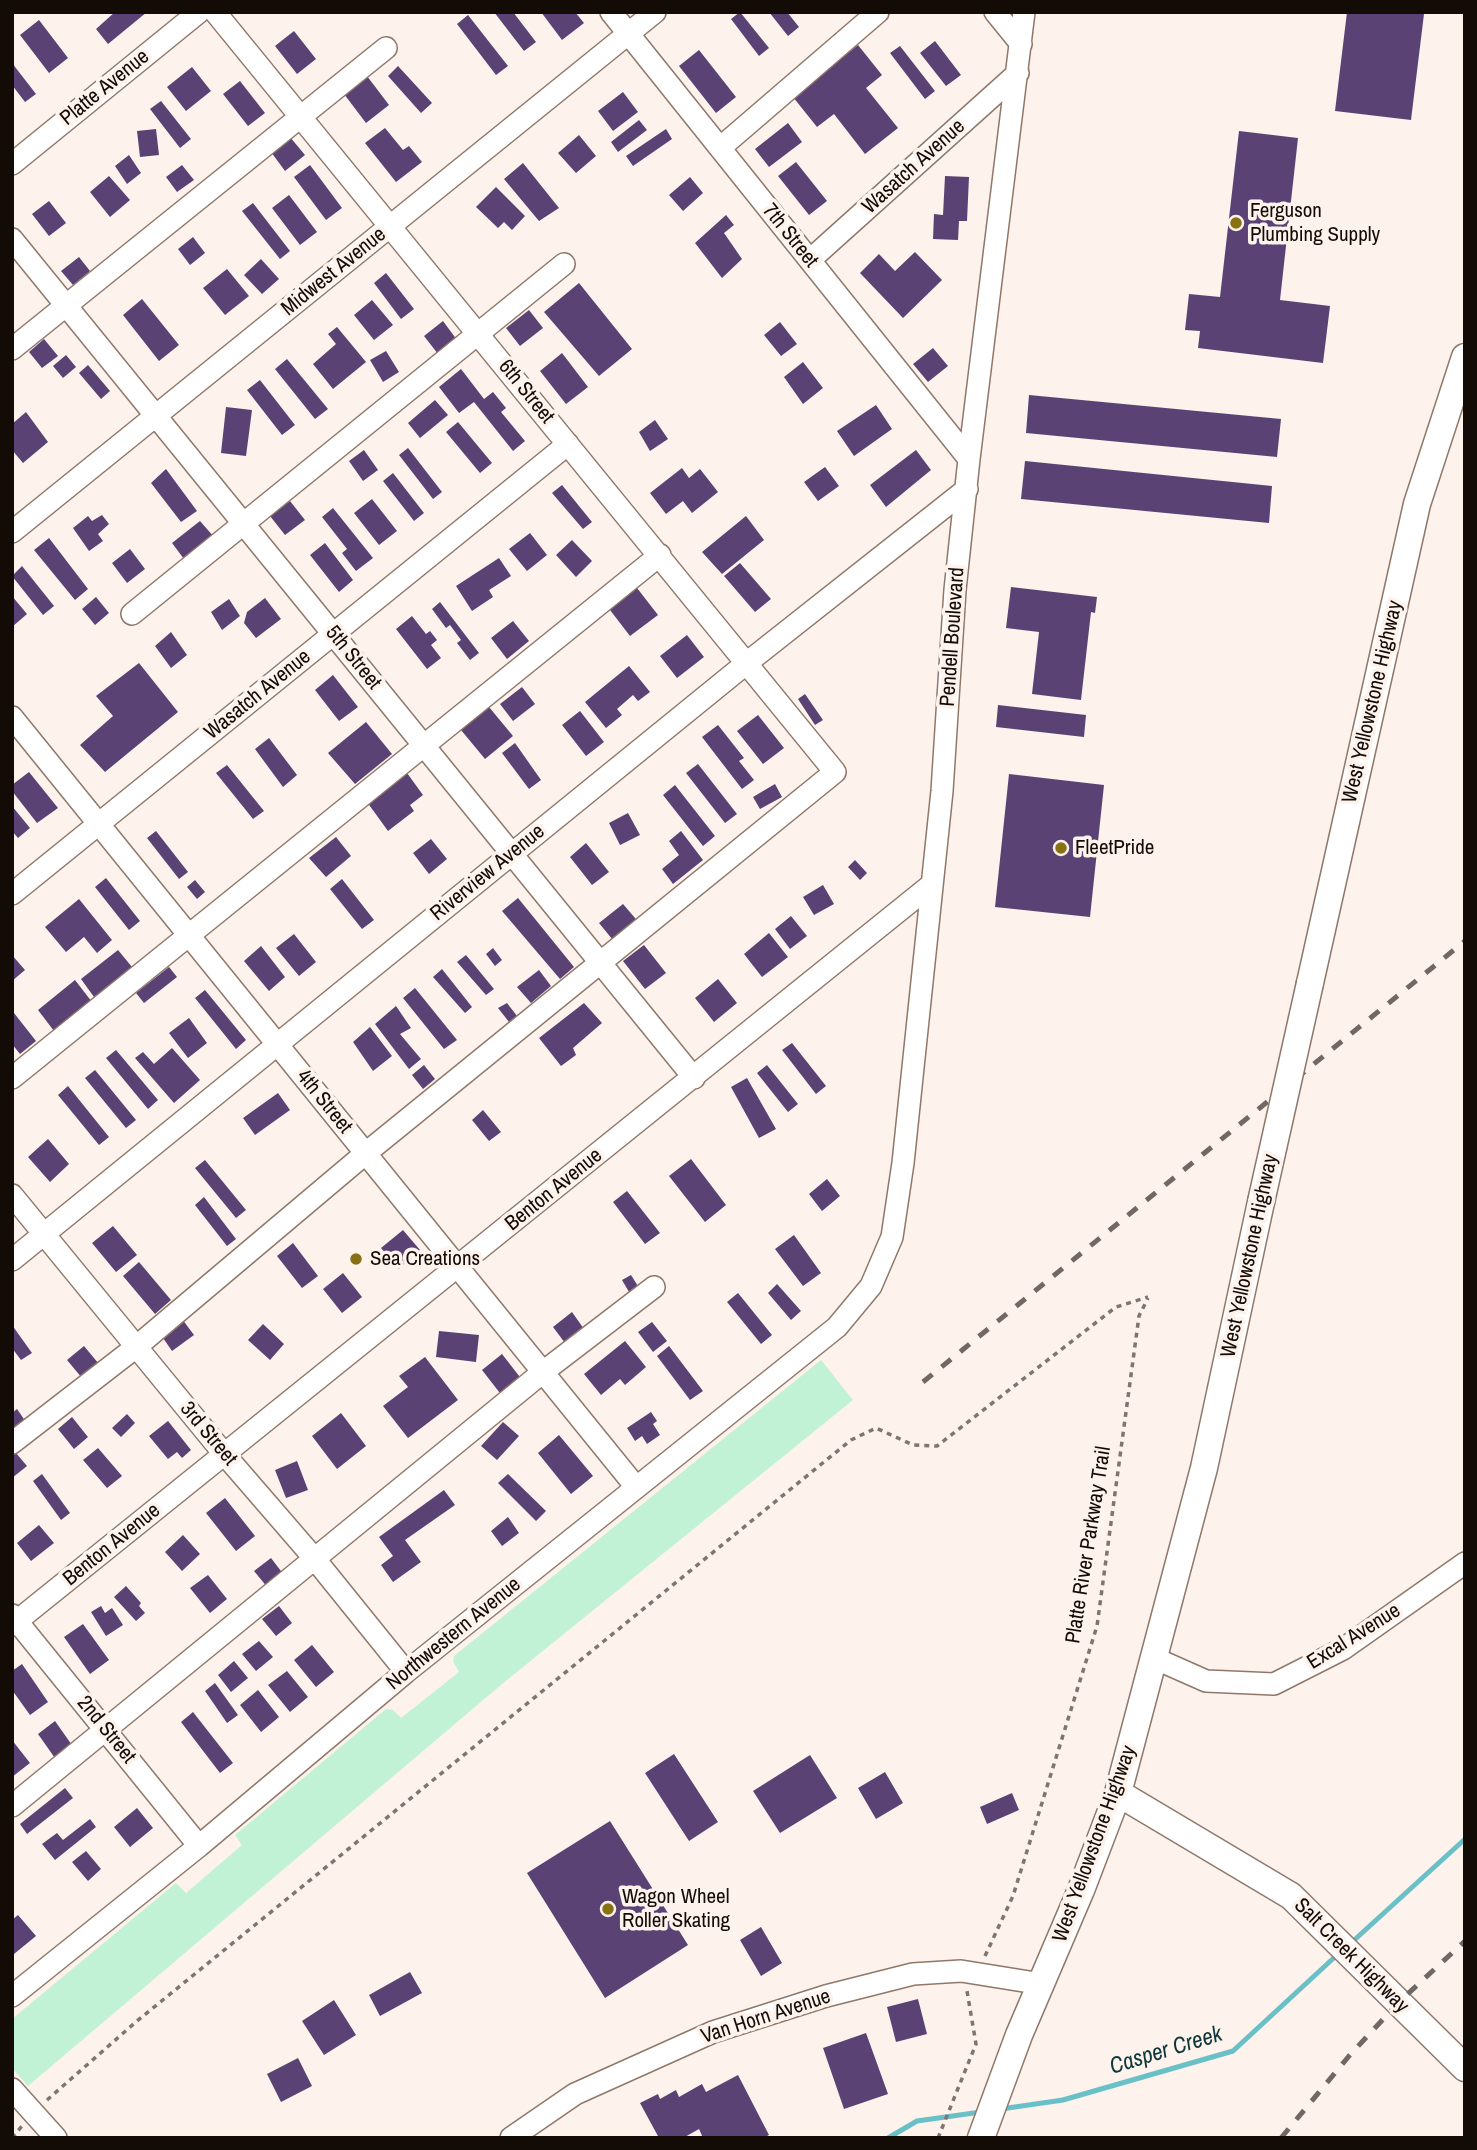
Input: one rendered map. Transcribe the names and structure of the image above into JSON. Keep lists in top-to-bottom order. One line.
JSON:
{"streets":{"main road":["West Yellowstone Highway","Salt Creek Highway"],"street":["Platte Avenue","Wasatch Avenue","7th Street","Midwest Avenue","6th Street","Pendell Boulevard","5th Street","Riverview Avenue","4th Street","Benton Avenue","3rd Street","Northwestern Avenue","Excal Avenue","2nd Street","Van Horn Avenue"],"path":["Platte River Parkway Trail"]},"crossings":[["Wasatch Avenue","7th Street"],["Wasatch Avenue","6th Street"],["Wasatch Avenue","Pendell Boulevard"],["Wasatch Avenue","5th Street"],["Wasatch Avenue","4th Street"],["7th Street","Midwest Avenue"],["7th Street","Pendell Boulevard"],["Midwest Avenue","6th Street"],["Midwest Avenue","5th Street"],["6th Street","5th Street"],["6th Street","Riverview Avenue"],["Pendell Boulevard","Riverview Avenue"],["Pendell Boulevard","Benton Avenue"],["Pendell Boulevard","Northwestern Avenue"],["5th Street","Riverview Avenue"],["5th Street","Benton Avenue"],["West Yellowstone Highway","Excal Avenue"],["West Yellowstone Highway","Salt Creek Highway"],["West Yellowstone Highway","Van Horn Avenue"],["Riverview Avenue","4th Street"],["Riverview Avenue","3rd Street"],["4th Street","Benton Avenue"],["4th Street","Northwestern Avenue"],["Benton Avenue","3rd Street"],["Benton Avenue","2nd Street"],["3rd Street","Northwestern Avenue"],["Platte River Parkway Trail","Van Horn Avenue"],["Northwestern Avenue","2nd Street"]],"water":["Casper Creek"],"places":["Ferguson Plumbing Supply","FleetPride","Sea Creations","Wagon Wheel Roller Skating"]}
